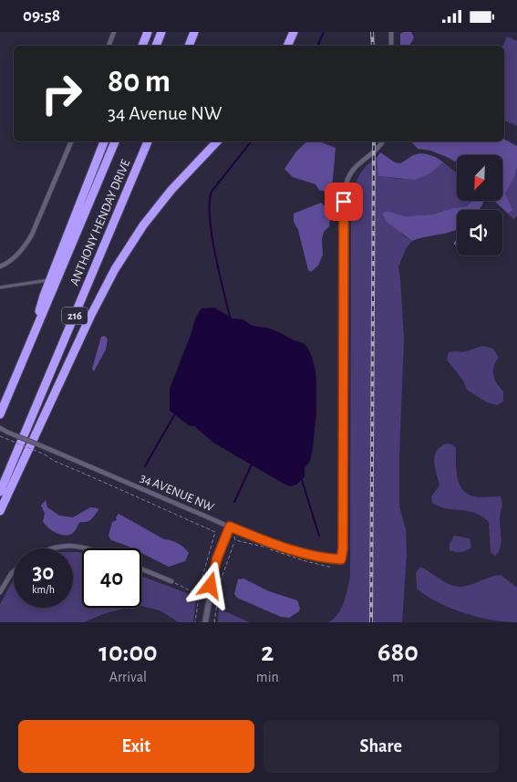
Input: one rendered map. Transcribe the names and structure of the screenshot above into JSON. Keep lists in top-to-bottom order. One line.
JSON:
{"streets":{"highway":["ANTHONY HENDAY DRIVE","216"],"street":["34 AVENUE NW"]},"north":"bottom left","page":{"status":"09:58","turn":["80 m","34 Avenue NW"],"speed":"30 km/h","limit":"40","eta":["10:00","Arrival","2","min","680","m"],"buttons":["Exit","Share"]}}
